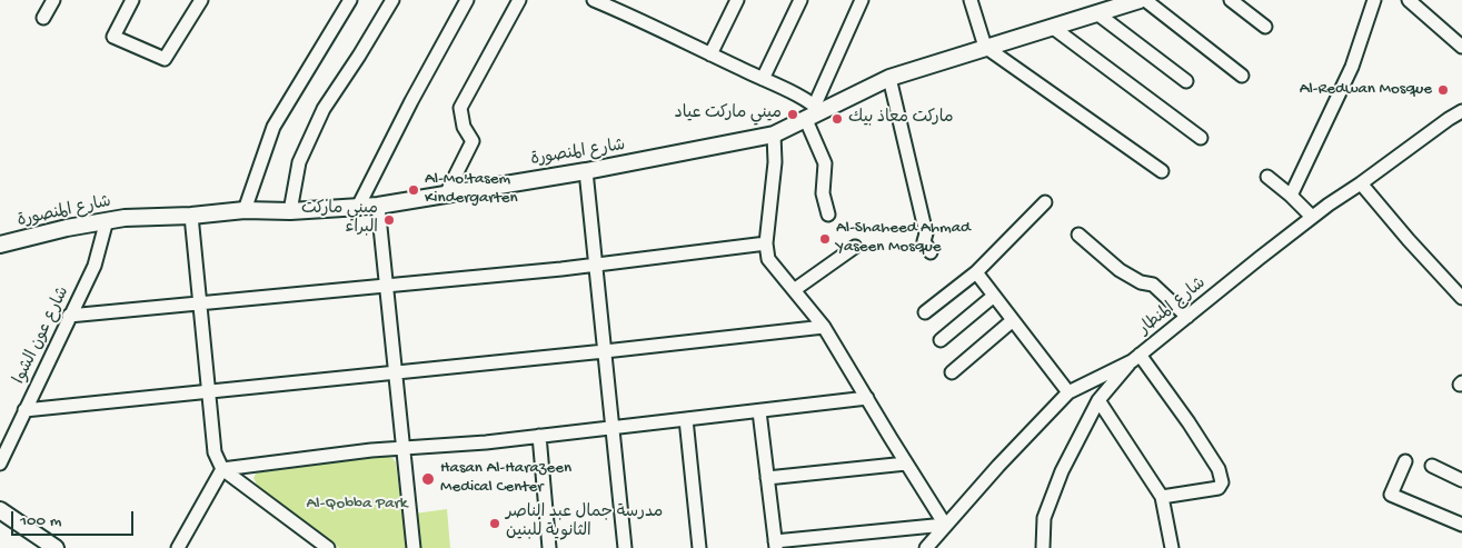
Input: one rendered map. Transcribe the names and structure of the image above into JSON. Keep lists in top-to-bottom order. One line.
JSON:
{"streets":{"main road":["شارع المنصورة"],"street":["شارع المنطار","شارع عون الشوا"]},"crossings":[["شارع المنصورة","شارع عون الشوا"]],"parks":["Al-Qobba Park"],"places":["Al-Redwan Mosque","ميني ماركت عياد","ماركت معاذ بيك","Al-Mo'tasem Kindergarten","ميني ماركت البراء","Al-Shaheed Ahmad Yaseen Mosque","Hasan Al-Harazeen Medical Center","مدرسة جمال عبد الناصر الثانوية للبنين"],"scale_bar":"100 m"}
